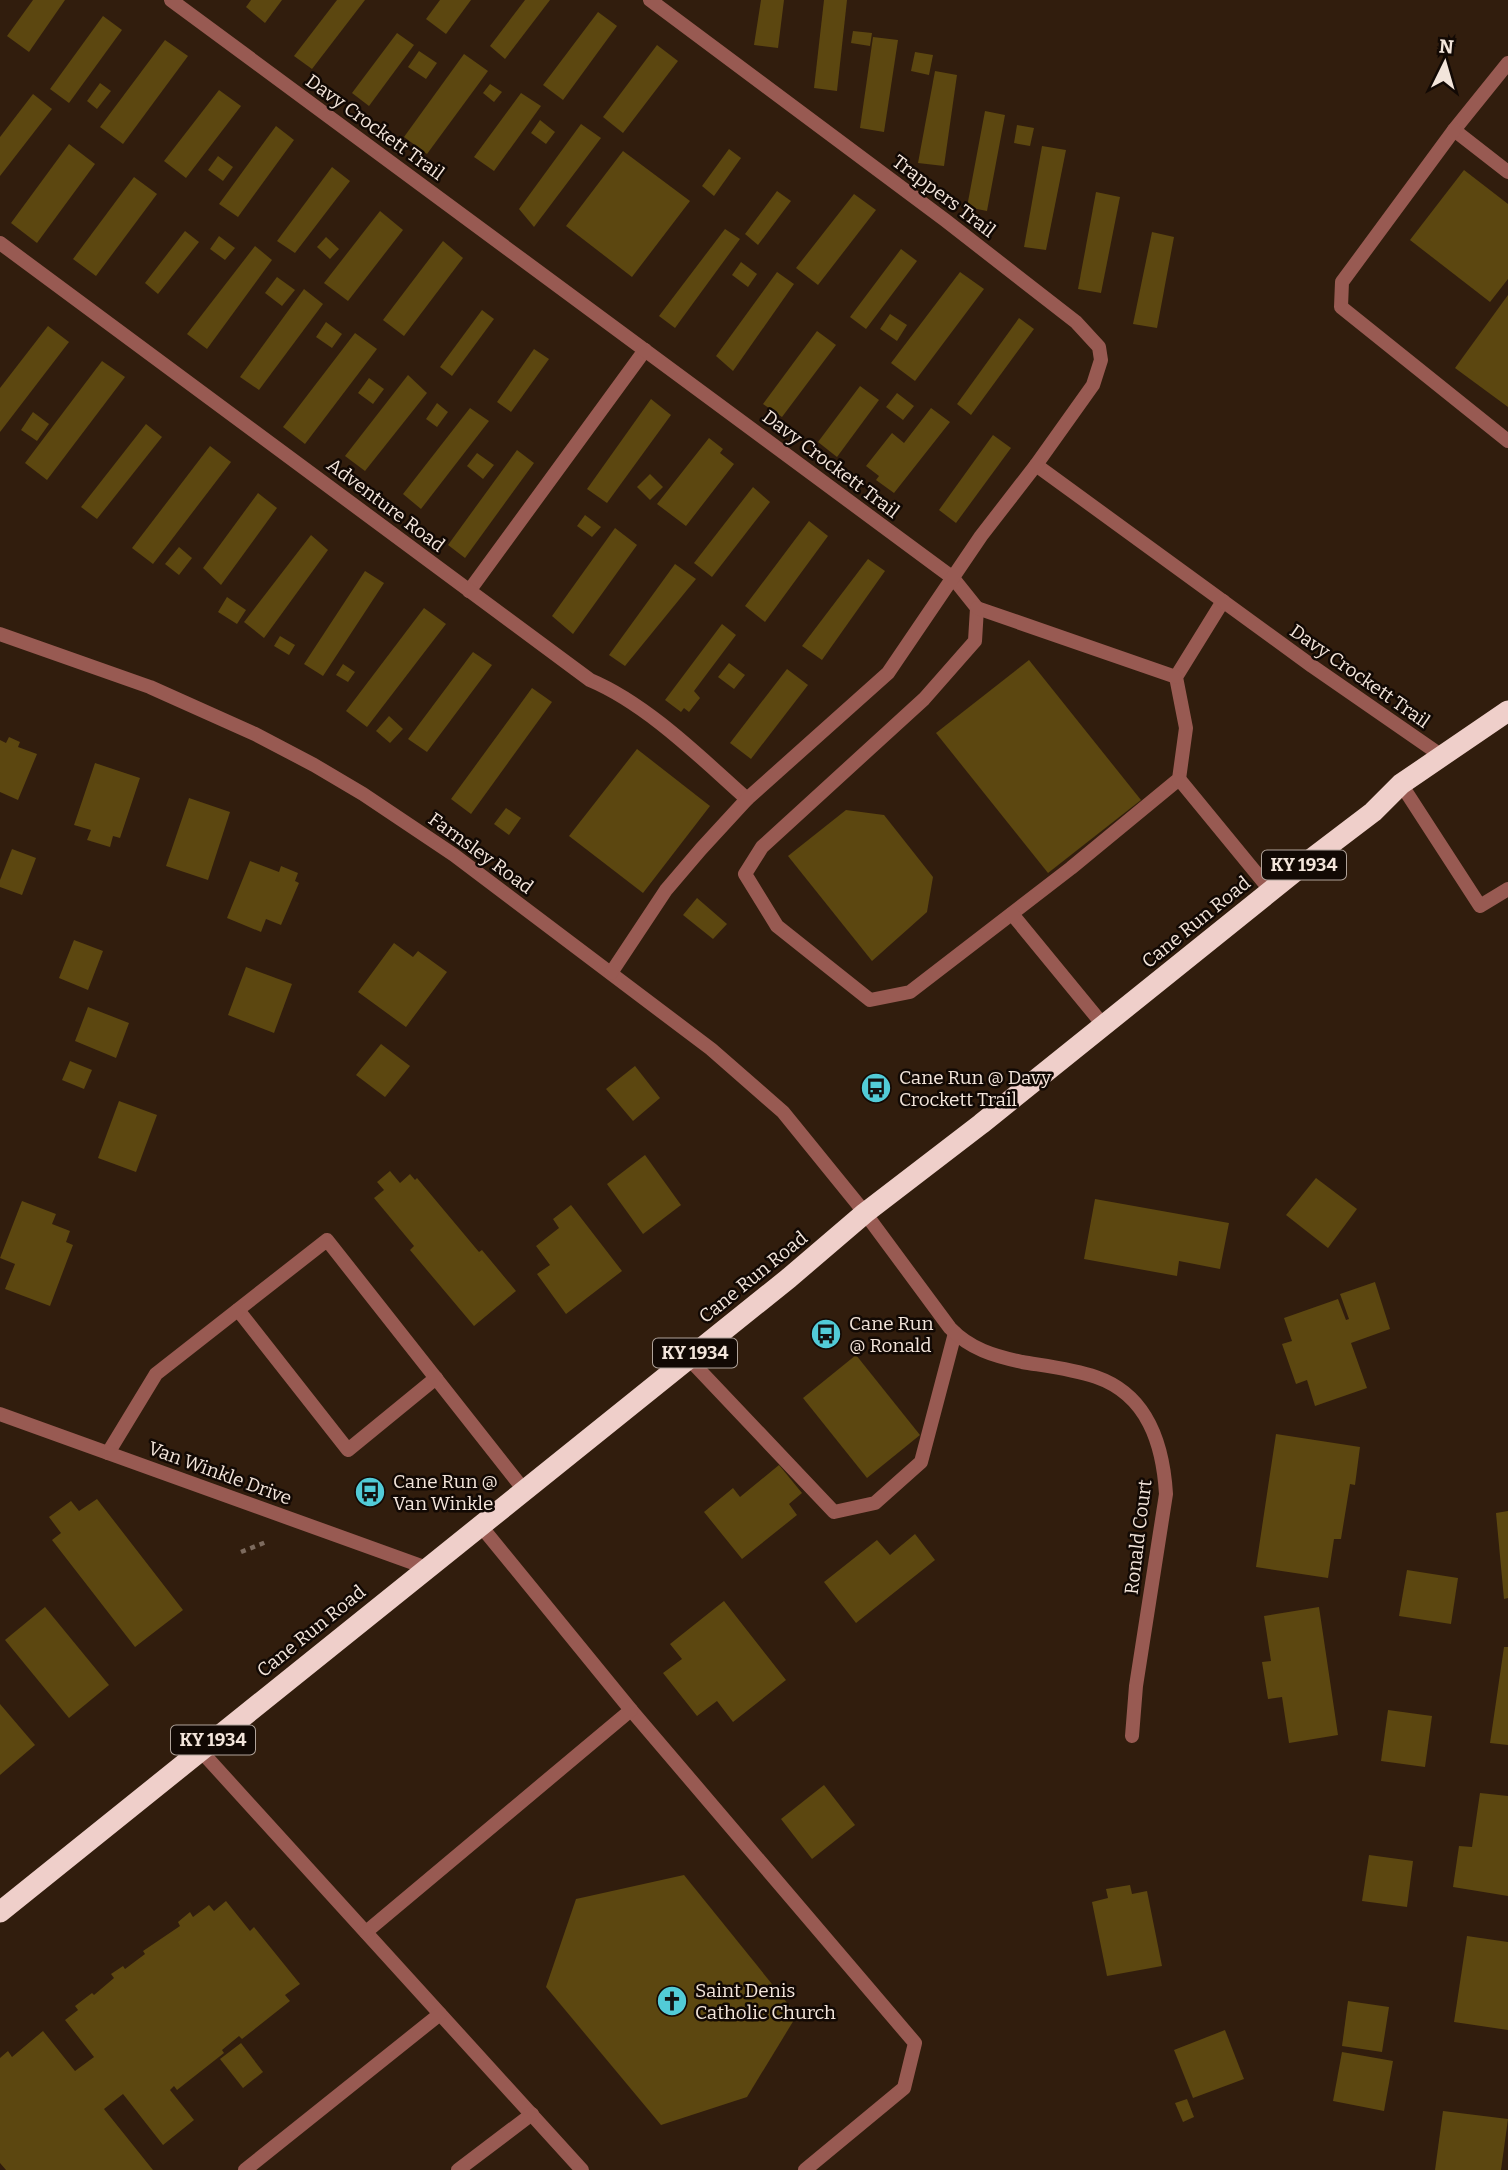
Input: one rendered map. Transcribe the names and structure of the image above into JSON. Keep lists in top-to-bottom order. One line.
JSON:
{"streets":{"highway":["KY 1934","Cane Run Road"],"street":["Davy Crockett Trail","Trappers Trail","Adventure Road","Farnsley Road","Van Winkle Drive","Ronald Court"]},"crossings":[["Davy Crockett Trail","Trappers Trail"],["Davy Crockett Trail","Cane Run Road"],["Farnsley Road","Cane Run Road"],["Farnsley Road","Ronald Court"],["Cane Run Road","Van Winkle Drive"],["Cane Run Road","Ronald Court"]],"places":{"bus stop":["Cane Run @ Davy Crockett Trail","Cane Run @ Ronald","Cane Run @ Van Winkle"],"church":["Saint Denis Catholic Church"]},"north":"top"}
